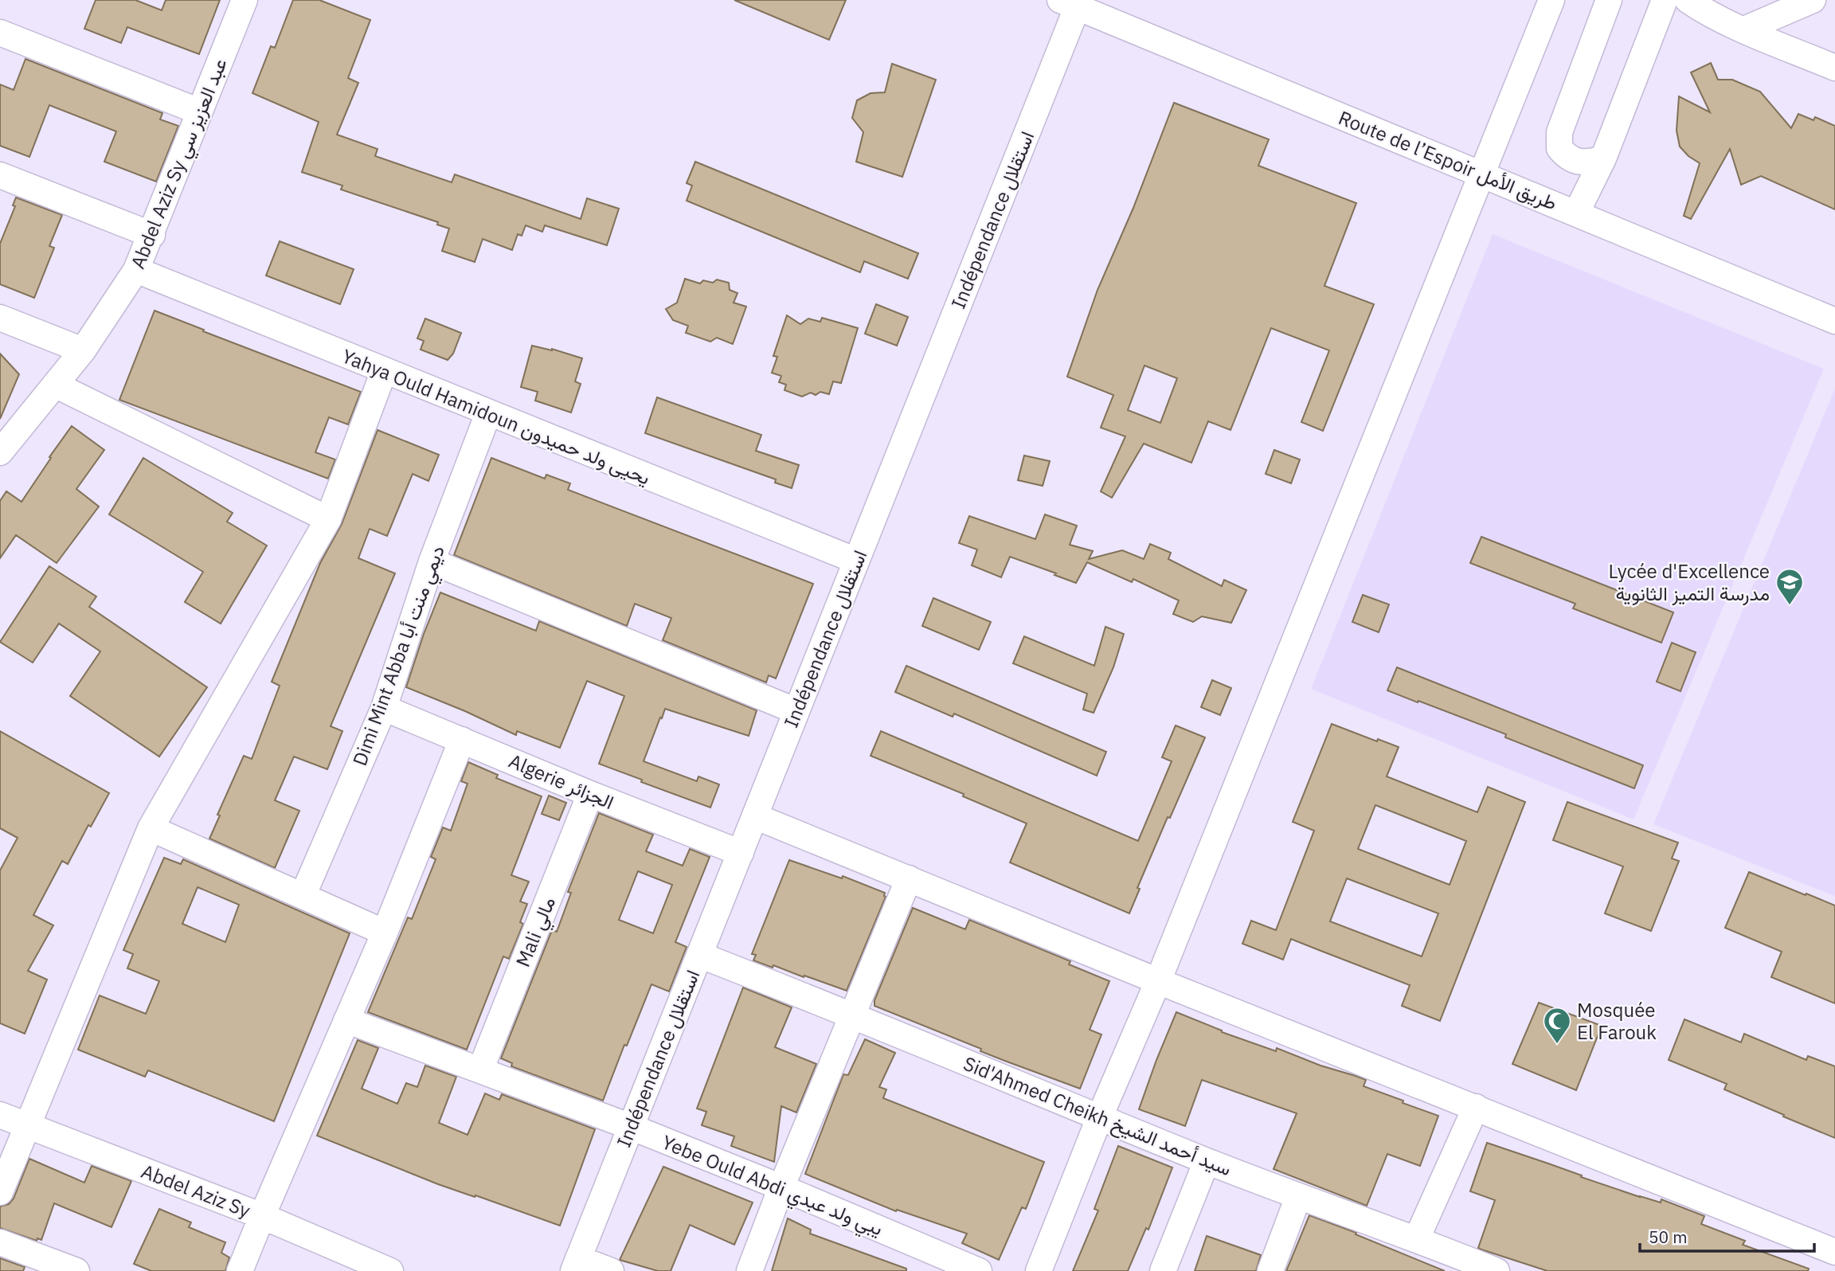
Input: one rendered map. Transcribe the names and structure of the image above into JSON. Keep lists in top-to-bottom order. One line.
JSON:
{"streets":{"street":["Route de l’Espoir طريق الأمل","Abdel Aziz Sy عبد العزيز سي","Indépendance استقلال","Yahya Ould Hamidoun يحيى ولد حميدون","Dimi Mint Abba ديمي منت أبا","Algerie الجزائر","Mali مالي","Sid'Ahmed Cheikh سيد أحمد الشيخ","Yebe Ould Abdi يبي ولد عبدي","Abdel Aziz Sy"]},"crossings":[["Route de l’Espoir طريق الأمل","Indépendance استقلال"],["Abdel Aziz Sy عبد العزيز سي","Yahya Ould Hamidoun يحيى ولد حميدون"],["Indépendance استقلال","Yahya Ould Hamidoun يحيى ولد حميدون"],["Indépendance استقلال","Algerie الجزائر"],["Indépendance استقلال","Sid'Ahmed Cheikh سيد أحمد الشيخ"],["Indépendance استقلال","Yebe Ould Abdi يبي ولد عبدي"],["Yahya Ould Hamidoun يحيى ولد حميدون","Dimi Mint Abba ديمي منت أبا"],["Dimi Mint Abba ديمي منت أبا","Algerie الجزائر"],["Algerie الجزائر","Mali مالي"],["Mali مالي","Yebe Ould Abdi يبي ولد عبدي"]],"places":{"school or university":["Lycée d'Excellence مدرسة التميز الثانوية"],"mosque":["Mosquée El Farouk"]},"scale_bar":"50 m"}
